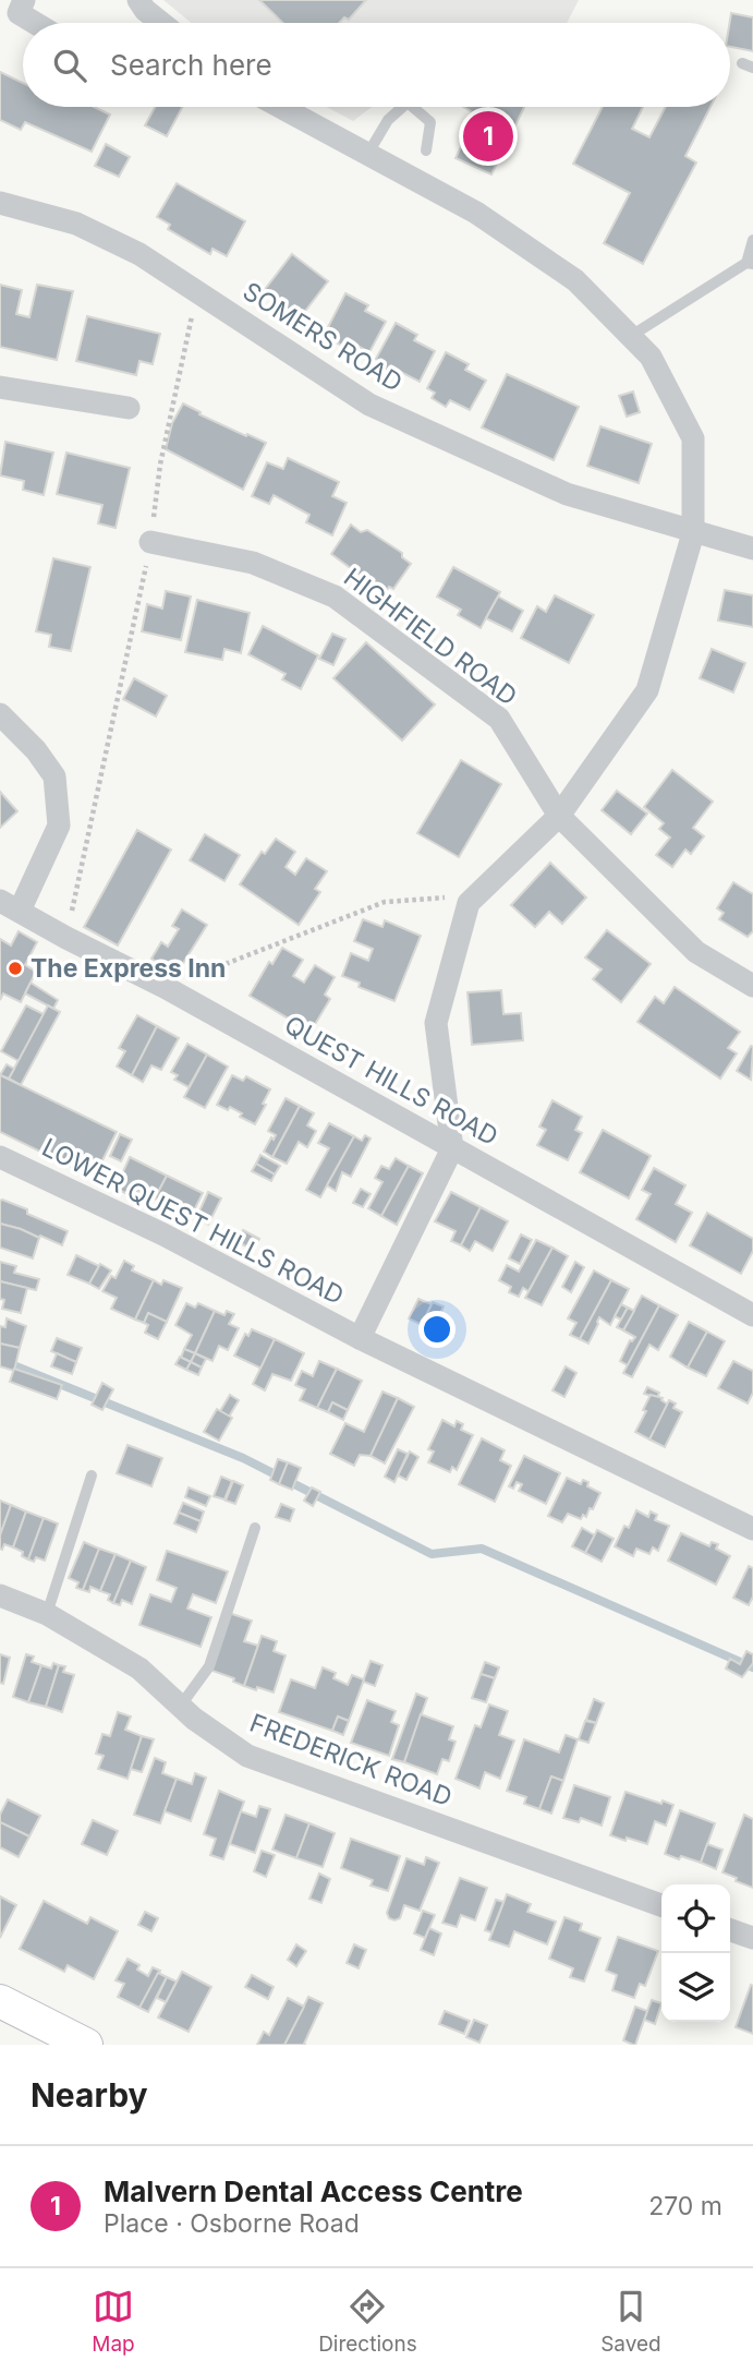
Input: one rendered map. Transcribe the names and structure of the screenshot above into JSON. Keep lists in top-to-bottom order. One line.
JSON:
{"streets":{"street":["SOMERS ROAD","HIGHFIELD ROAD","QUEST HILLS ROAD","LOWER QUEST HILLS ROAD","FREDERICK ROAD"]},"crossings":[["QUEST HILLS ROAD","LOWER QUEST HILLS ROAD"]],"places":["The Express Inn"],"page":{"search":"Search here","pins":"1","heading":"Nearby","list":[{"mark":"1","name":"Malvern Dental Access Centre","note":"Place · Osborne Road","value":"270 m"}],"nav":["Map","Directions","Saved"]}}
